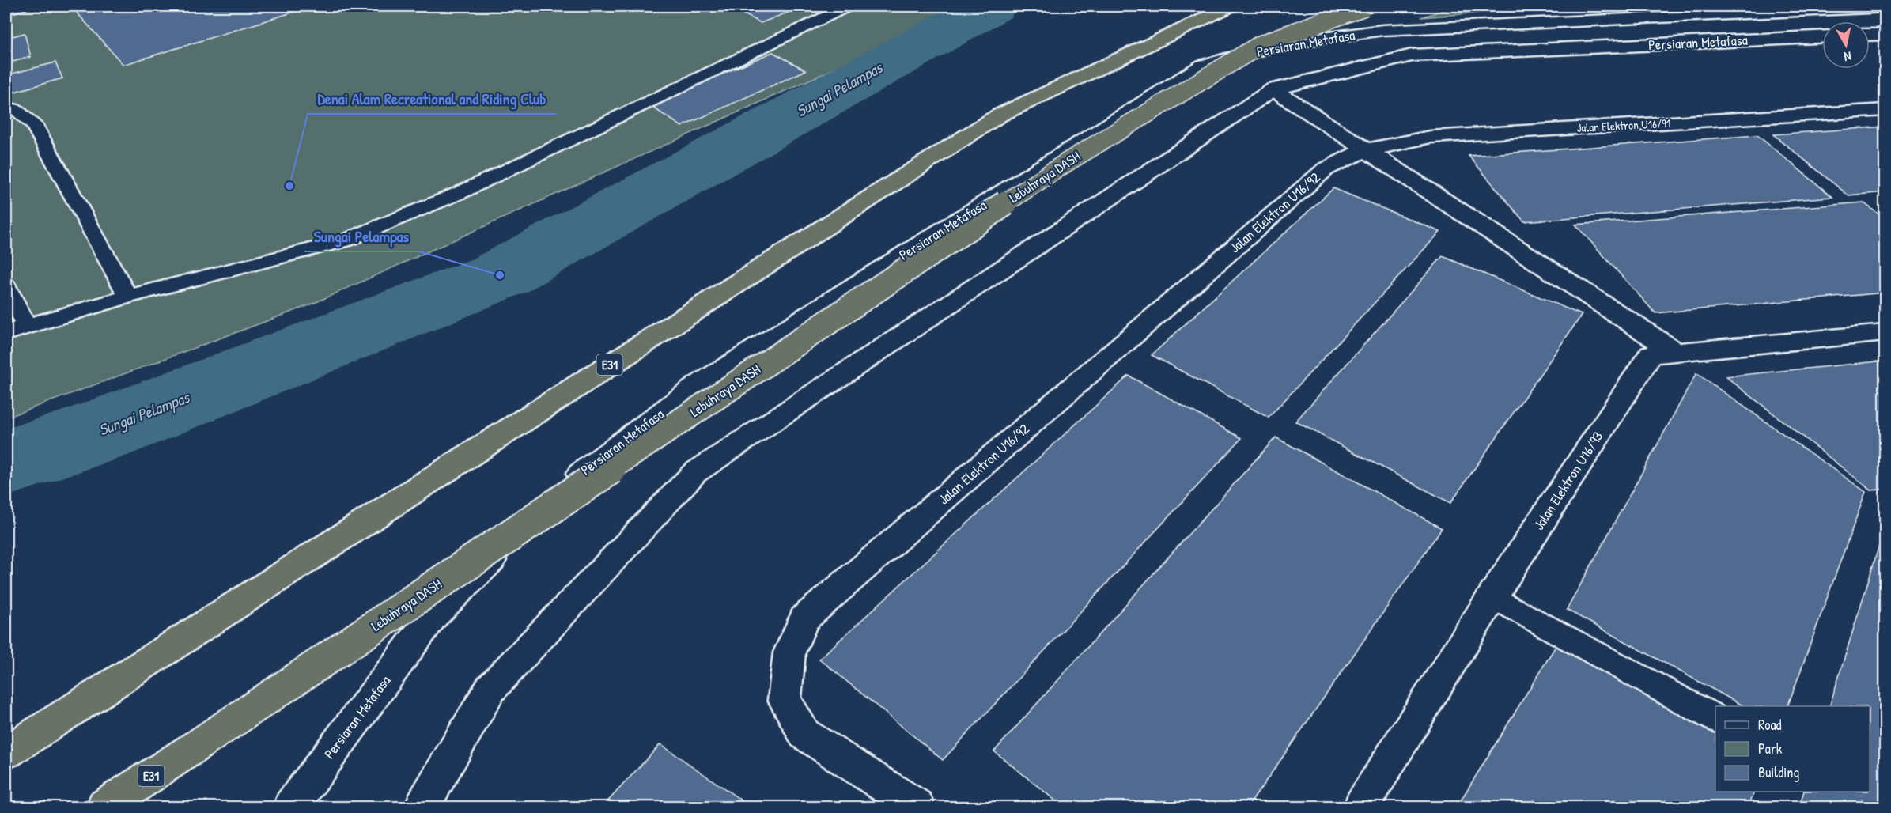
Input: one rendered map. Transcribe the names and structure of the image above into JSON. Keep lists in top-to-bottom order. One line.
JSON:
{"streets":{"highway":["Lebuhraya DASH","E31"],"street":["Persiaran Metafasa","Jalan Elektron U16/91","Jalan Elektron U16/92","Jalan Elektron U16/93"]},"crossings":[["Jalan Elektron U16/91","Jalan Elektron U16/92"]],"water":["Sungai Pelampas"],"places":["Denai Alam Recreational and Riding Club","Sungai Pelampas"],"legend":["Road","Park","Building"],"north":"bottom"}
